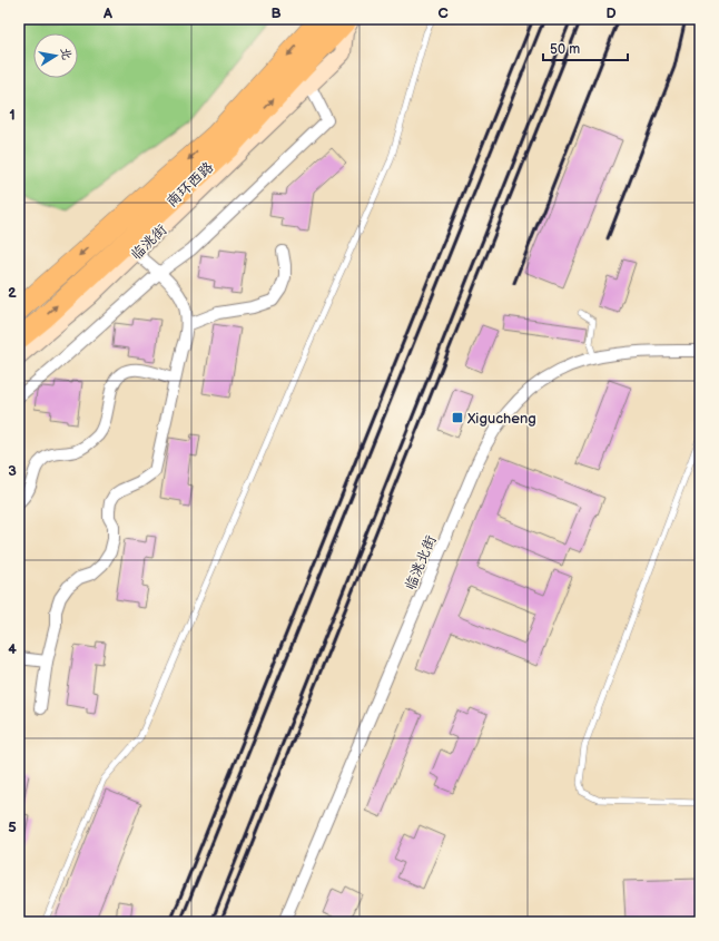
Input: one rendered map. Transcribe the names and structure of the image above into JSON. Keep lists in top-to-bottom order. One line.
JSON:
{"streets":{"highway":["南环西路"],"street":["临洮街","临洮北街"]},"places":{"transit":["Xigucheng"]},"scale_bar":"50 m","north":"right","grid":{"columns":["A","B","C","D"],"rows":["1","2","3","4","5"]}}
